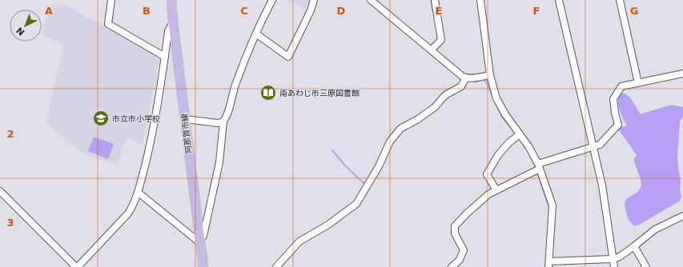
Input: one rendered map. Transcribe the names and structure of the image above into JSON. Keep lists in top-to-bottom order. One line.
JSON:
{"streets":{"main road":["阿那賀市線"]},"places":{"library":["南あわじ市三原図書館"],"school or university":["市立市小学校"]},"north":"bottom left","grid":{"columns":["A","B","C","D","E","F","G"],"rows":["2","3"]}}
